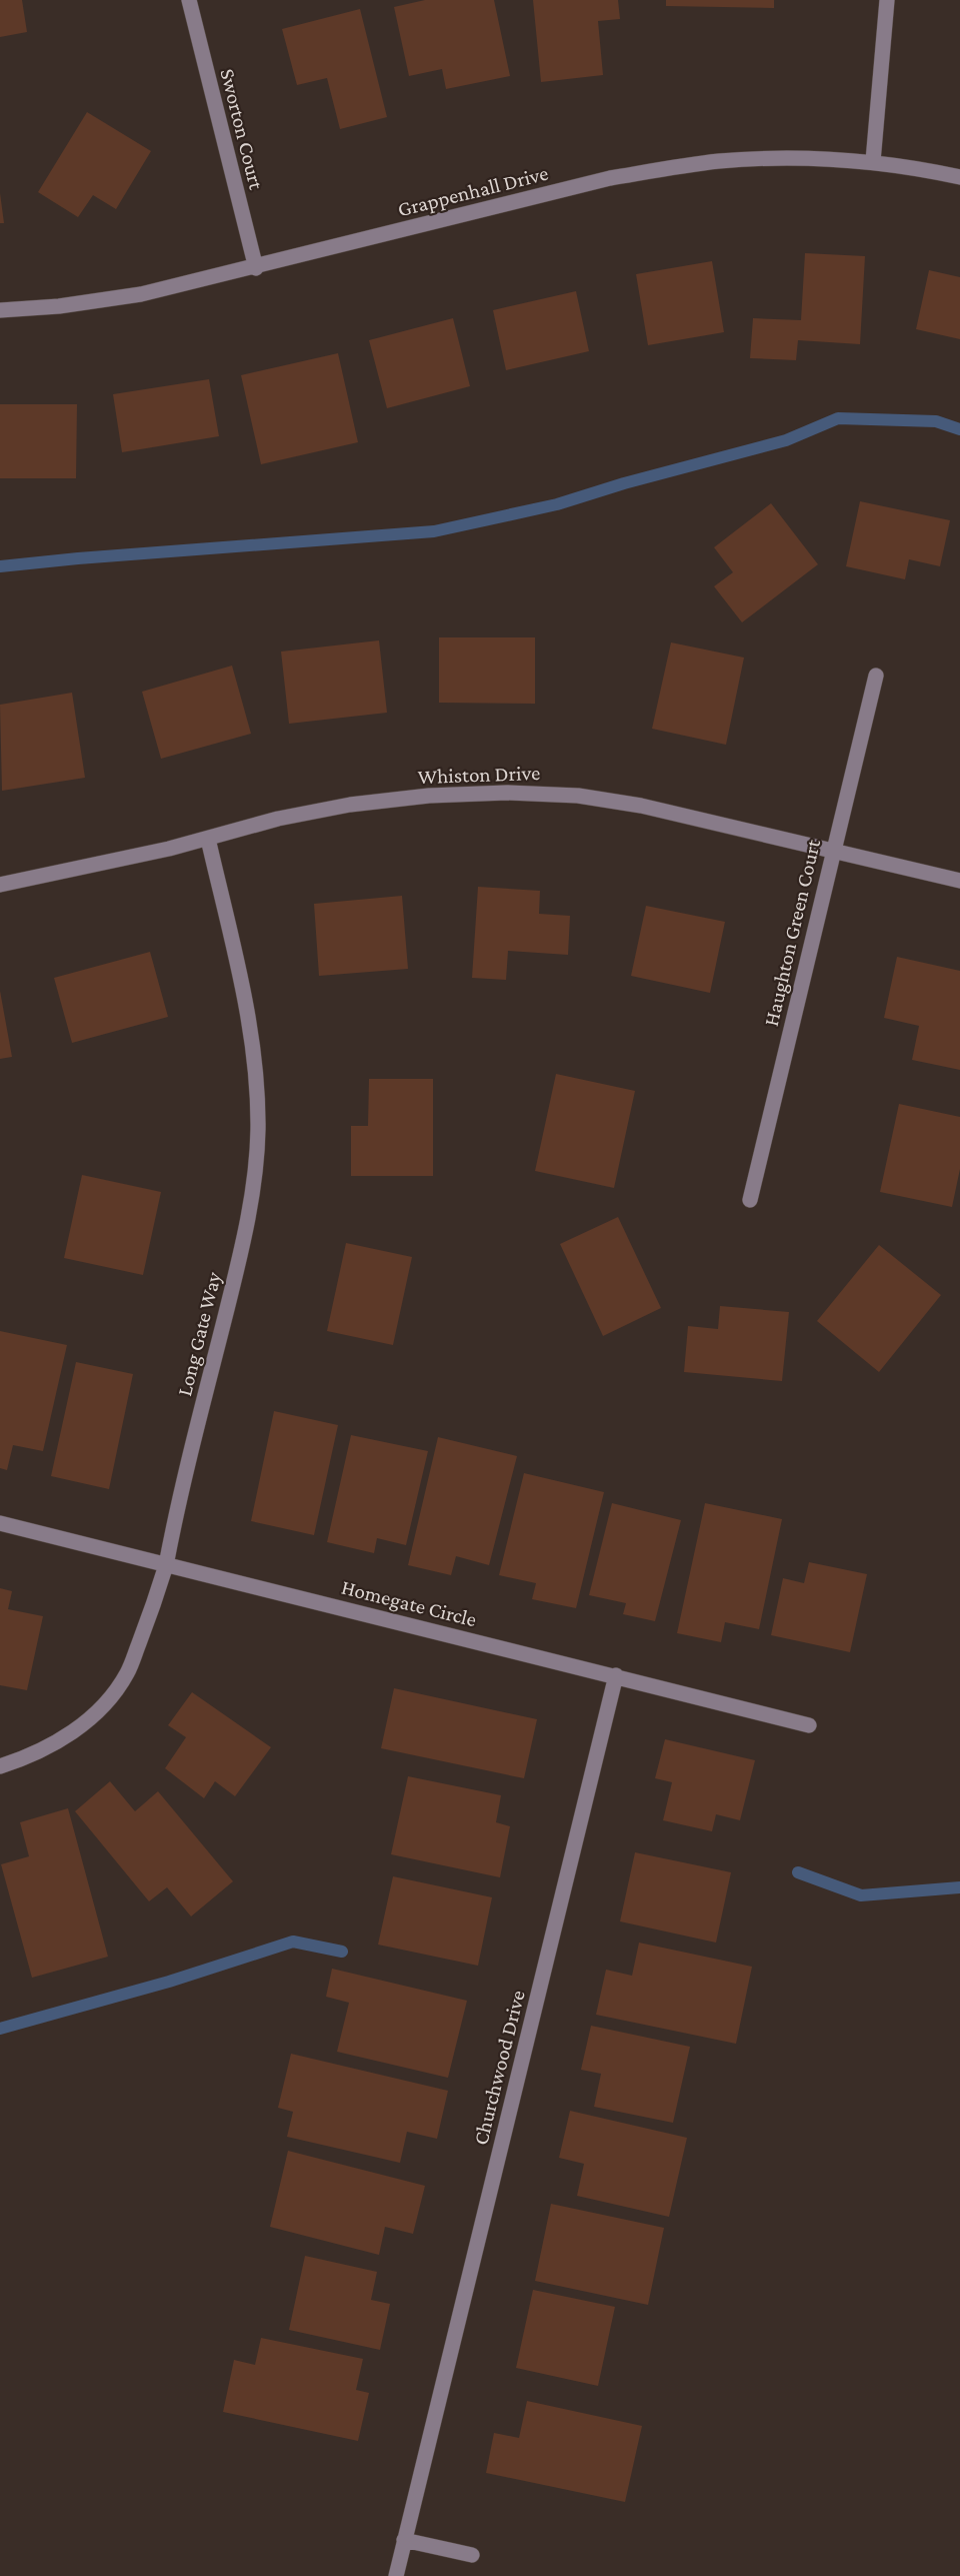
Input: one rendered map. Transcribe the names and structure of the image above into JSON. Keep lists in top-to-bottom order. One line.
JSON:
{"streets":{"street":["Sworton Court","Grappenhall Drive","Whiston Drive","Haughton Green Court","Long Gate Way","Homegate Circle","Churchwood Drive"]},"crossings":[["Sworton Court","Grappenhall Drive"],["Whiston Drive","Haughton Green Court"],["Whiston Drive","Long Gate Way"],["Long Gate Way","Homegate Circle"],["Homegate Circle","Churchwood Drive"]]}
